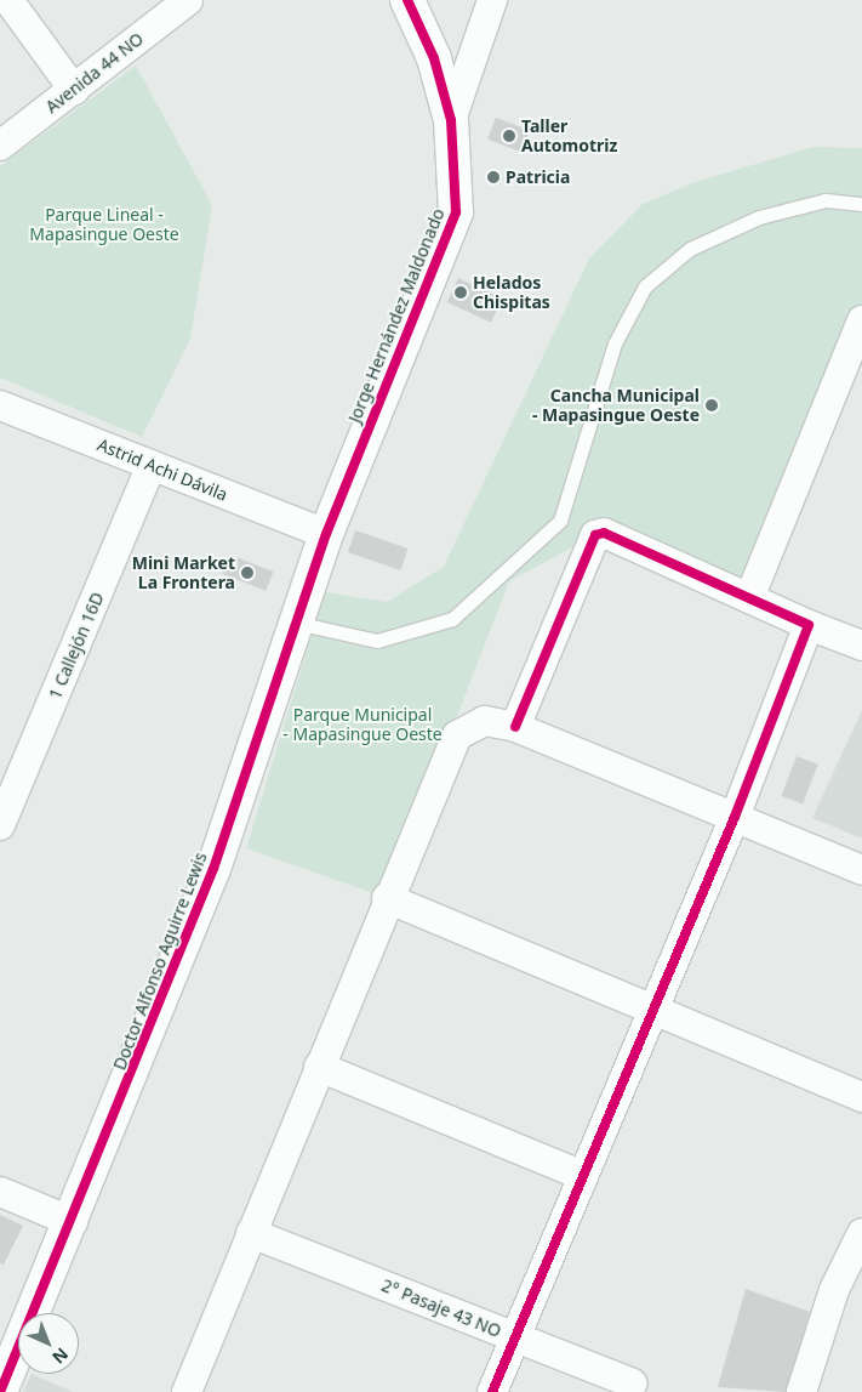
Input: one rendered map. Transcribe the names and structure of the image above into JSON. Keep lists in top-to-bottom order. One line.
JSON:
{"streets":{"street":["Avenida 44 NO","Jorge Hernández Maldonado","Astrid Achi Dávila","1 Callejón 16D","Doctor Alfonso Aguirre Lewis","2° Pasaje 43 NO"]},"crossings":[["Jorge Hernández Maldonado","Astrid Achi Dávila"],["Jorge Hernández Maldonado","Doctor Alfonso Aguirre Lewis"],["Astrid Achi Dávila","1 Callejón 16D"],["Astrid Achi Dávila","Doctor Alfonso Aguirre Lewis"]],"parks":["Parque Lineal - Mapasingue Oeste","Parque Municipal - Mapasingue Oeste"],"places":["Taller Automotriz","Patricia","Helados Chispitas","Cancha Municipal - Mapasingue Oeste","Mini Market La Frontera"],"north":"bottom right"}
